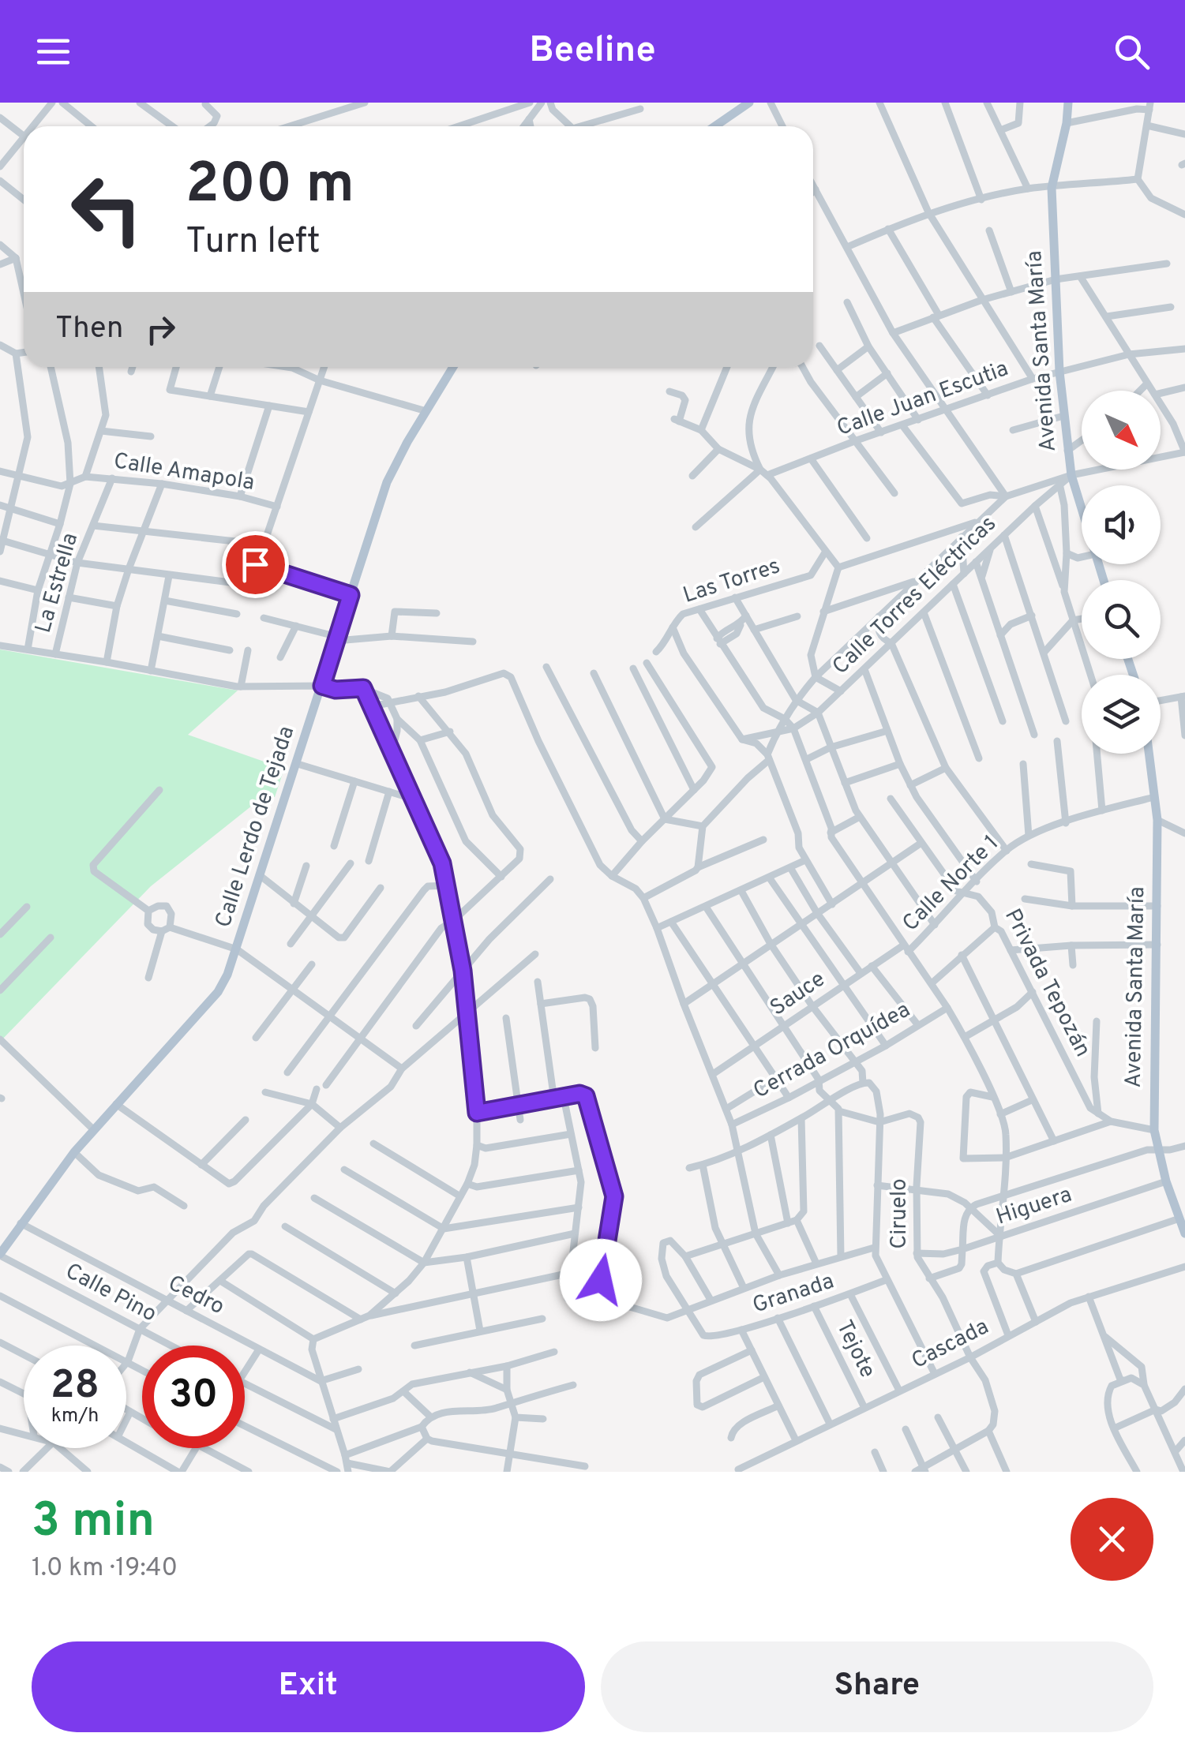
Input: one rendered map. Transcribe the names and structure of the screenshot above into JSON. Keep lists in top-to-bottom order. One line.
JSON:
{"streets":{"main road":["Avenida Santa María","Calle Lerdo de Tejada"],"street":["Calle Juan Escutia","Calle Amapola","Las Torres","La Estrella","Calle Torres Eléctricas","Calle Norte 1","Privada Tepozán","Sauce","Cerrada Orquídea","Higuera","Ciruelo","Calle Pino","Granada","Cedro","Cascada","Tejote"]},"crossings":[["Avenida Santa María","Calle Juan Escutia"],["Avenida Santa María","Calle Torres Eléctricas"],["Avenida Santa María","Calle Norte 1"],["Avenida Santa María","Privada Tepozán"],["Avenida Santa María","Higuera"],["Calle Amapola","La Estrella"],["Calle Lerdo de Tejada","Calle Pino"],["Calle Lerdo de Tejada","Cedro"],["Calle Norte 1","Privada Tepozán"],["Calle Norte 1","Sauce"],["Higuera","Ciruelo"],["Ciruelo","Cascada"],["Granada","Tejote"],["Cascada","Tejote"]],"north":"bottom right","page":{"header":"Beeline","turn":["200 m","Turn left"],"then":"Then","speed":"28 km/h","limit":"30","heading":["3 min","1.0 km · 19:40"],"buttons":["Exit","Share"]}}
